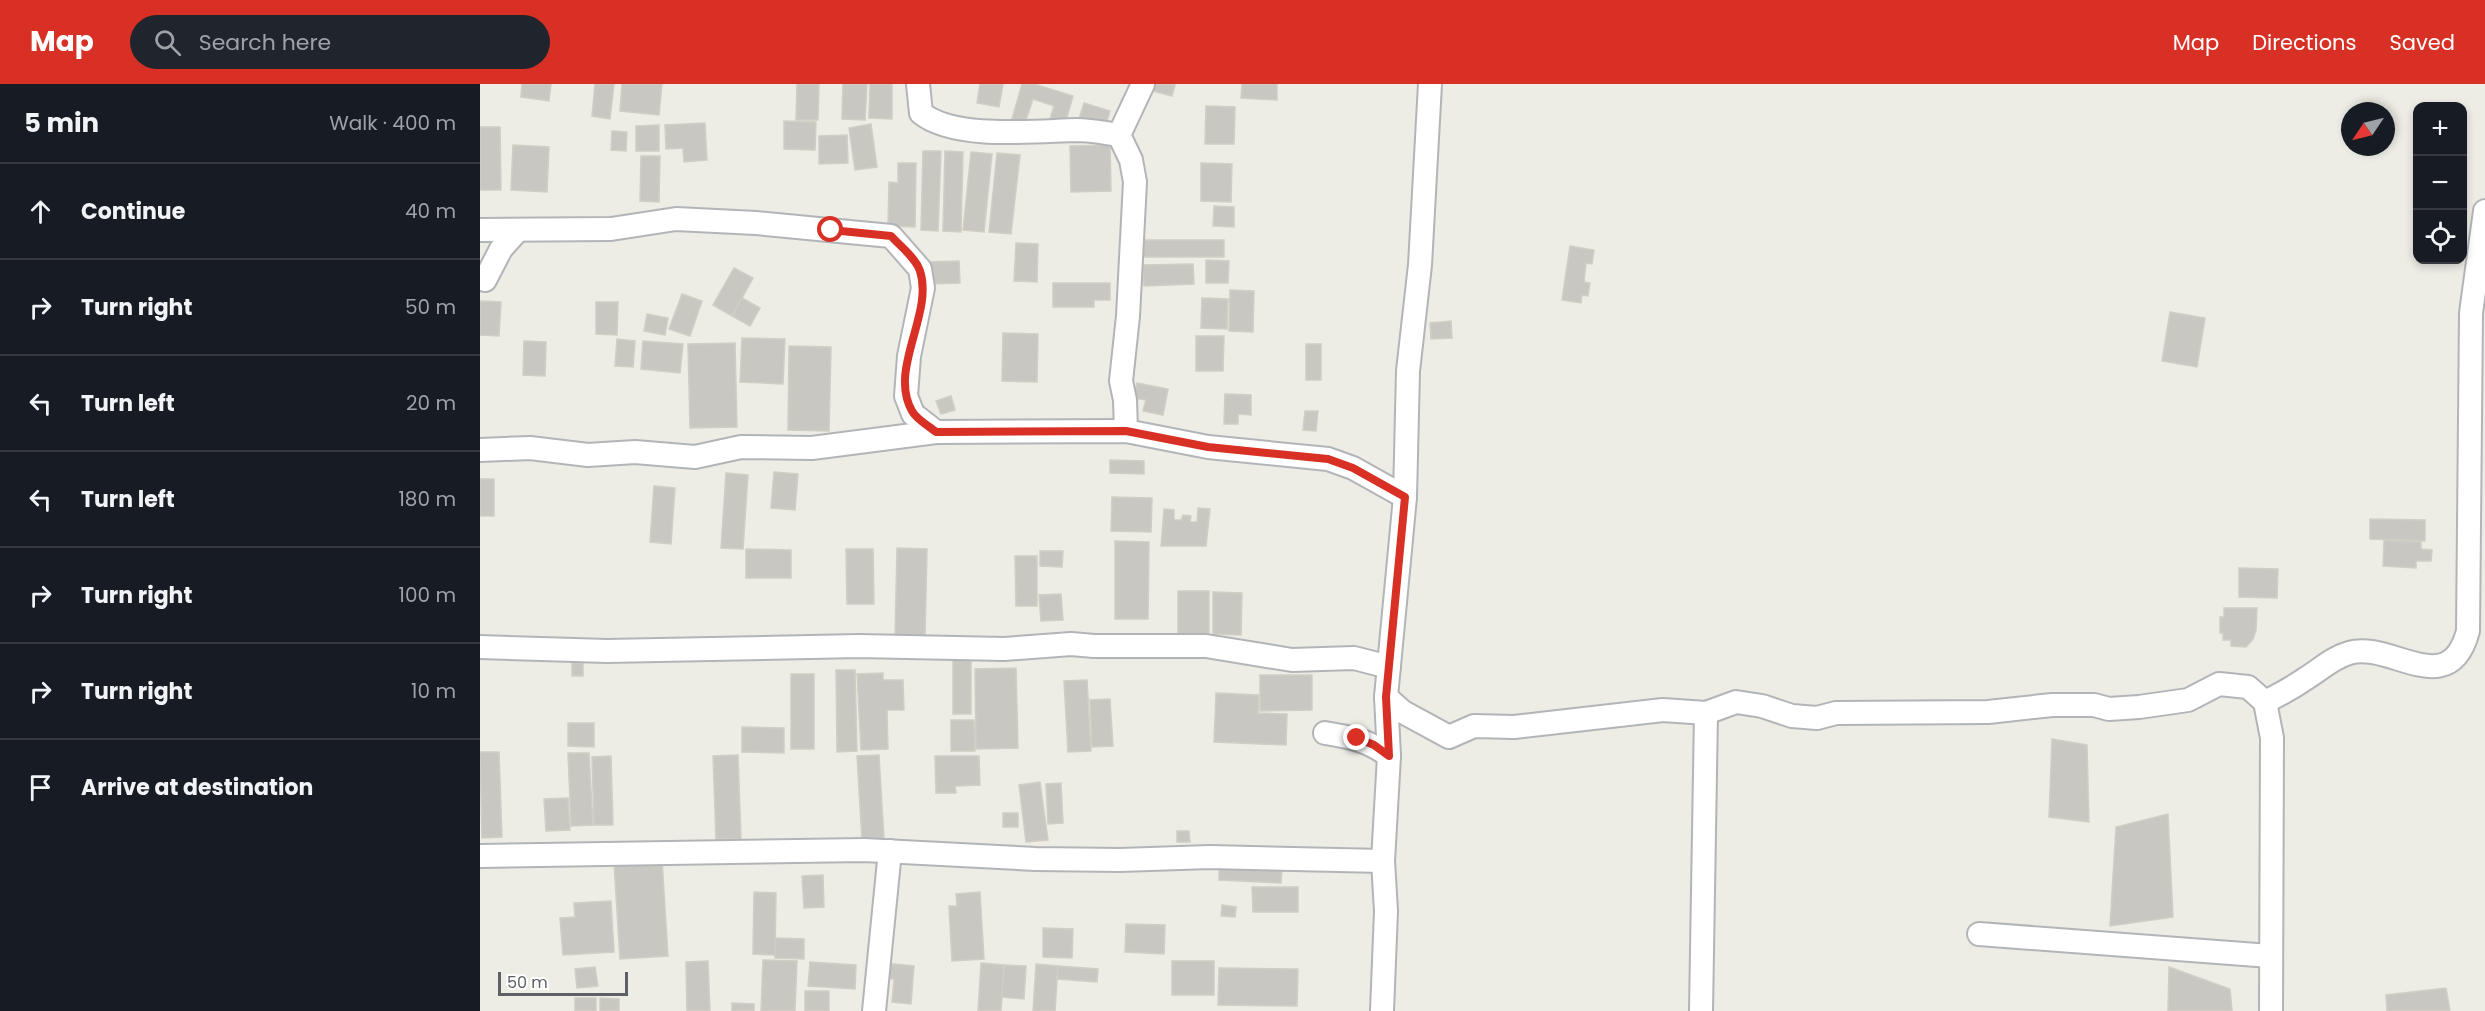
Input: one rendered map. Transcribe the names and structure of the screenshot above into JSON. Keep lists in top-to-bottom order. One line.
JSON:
{"scale_bar":"50 m","north":"bottom left","page":{"header":"Map","search":"Search here","nav":["Map","Directions","Saved"],"heading":["5 min","Walk · 400 m"],"map_buttons":["+","−"],"list":[["Continue","40 m"],["Turn right","50 m"],["Turn left","20 m"],["Turn left","180 m"],["Turn right","100 m"],["Turn right","10 m"],"Arrive at destination"],"scale":"50 m"}}
